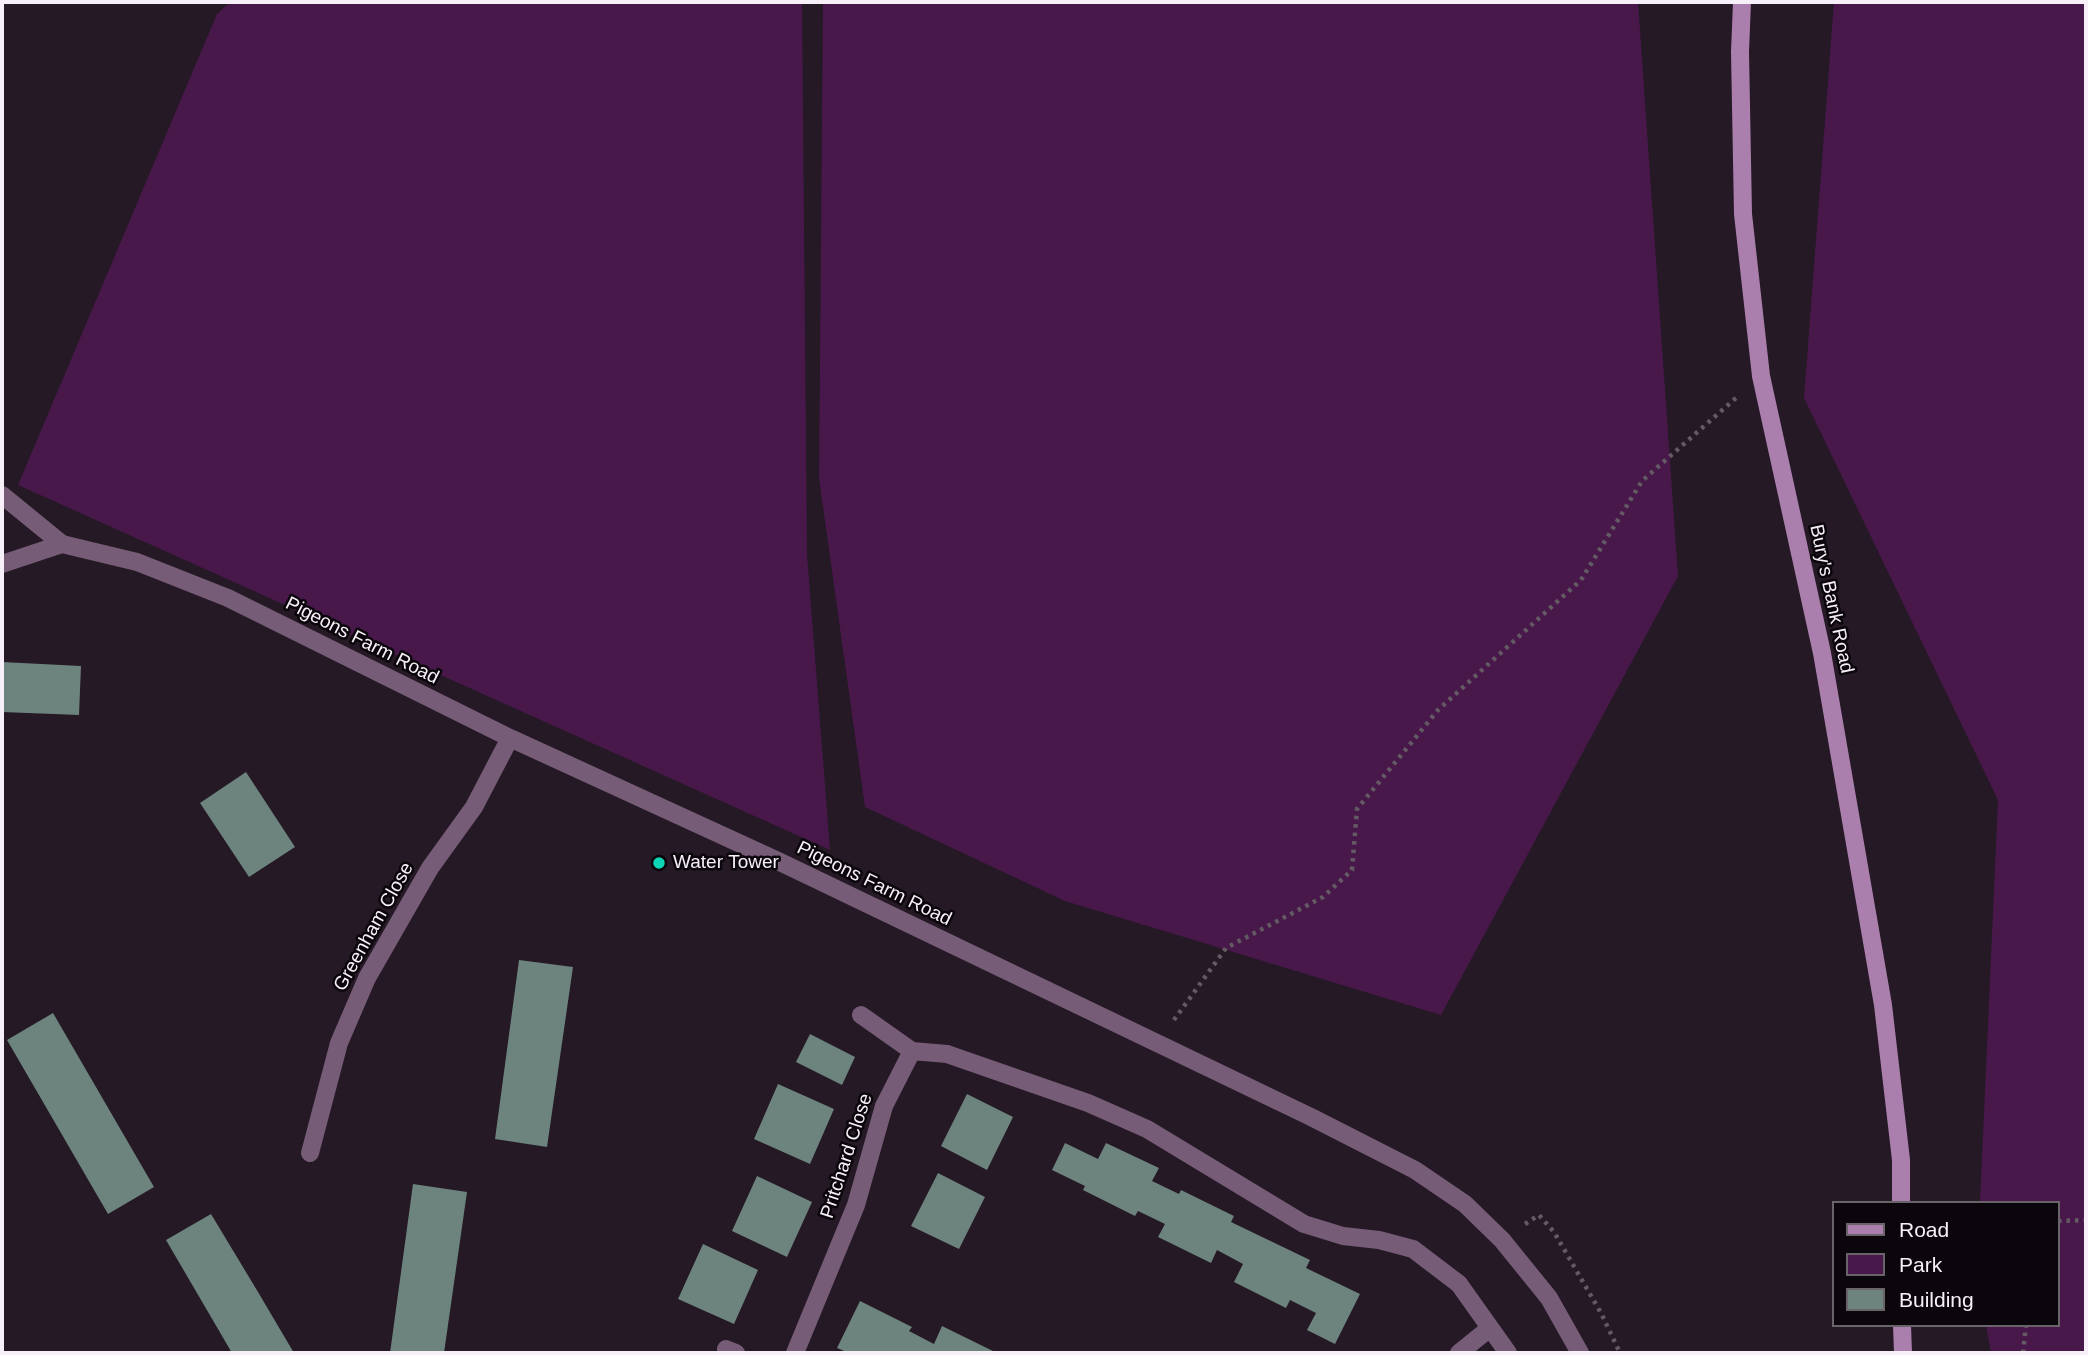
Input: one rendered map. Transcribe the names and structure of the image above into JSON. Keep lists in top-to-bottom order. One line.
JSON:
{"streets":{"street":["Bury's Bank Road","Pigeons Farm Road","Greenham Close","Pritchard Close"]},"crossings":[["Pigeons Farm Road","Greenham Close"]],"places":["Water Tower"],"legend":["Road","Park","Building"]}
